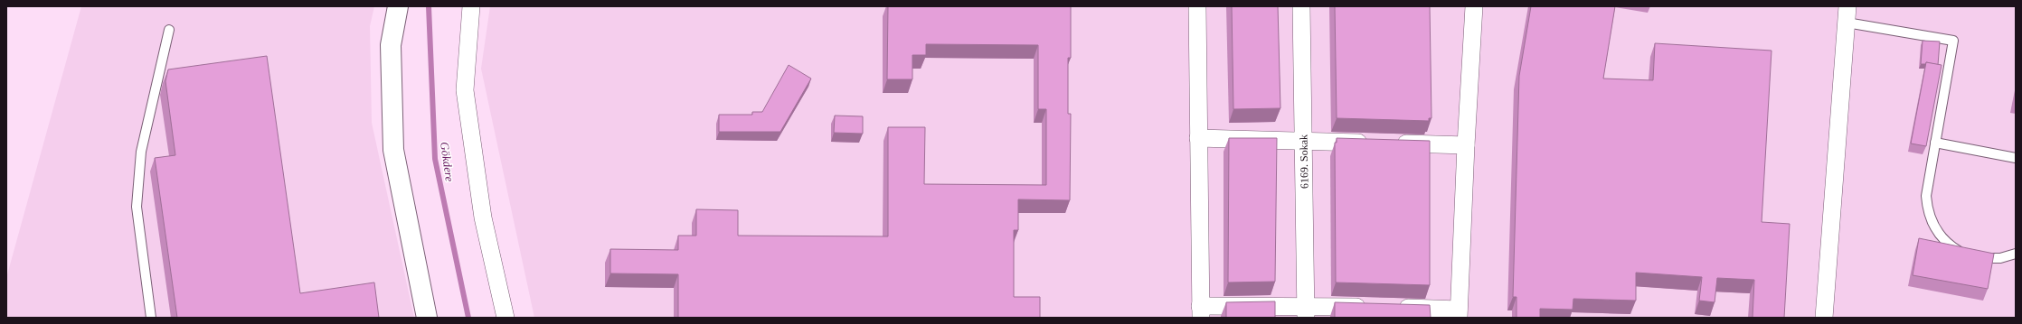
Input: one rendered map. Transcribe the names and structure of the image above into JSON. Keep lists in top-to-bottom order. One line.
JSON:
{"streets":{"street":["6169. Sokak"]},"water":["Gökdere"]}
